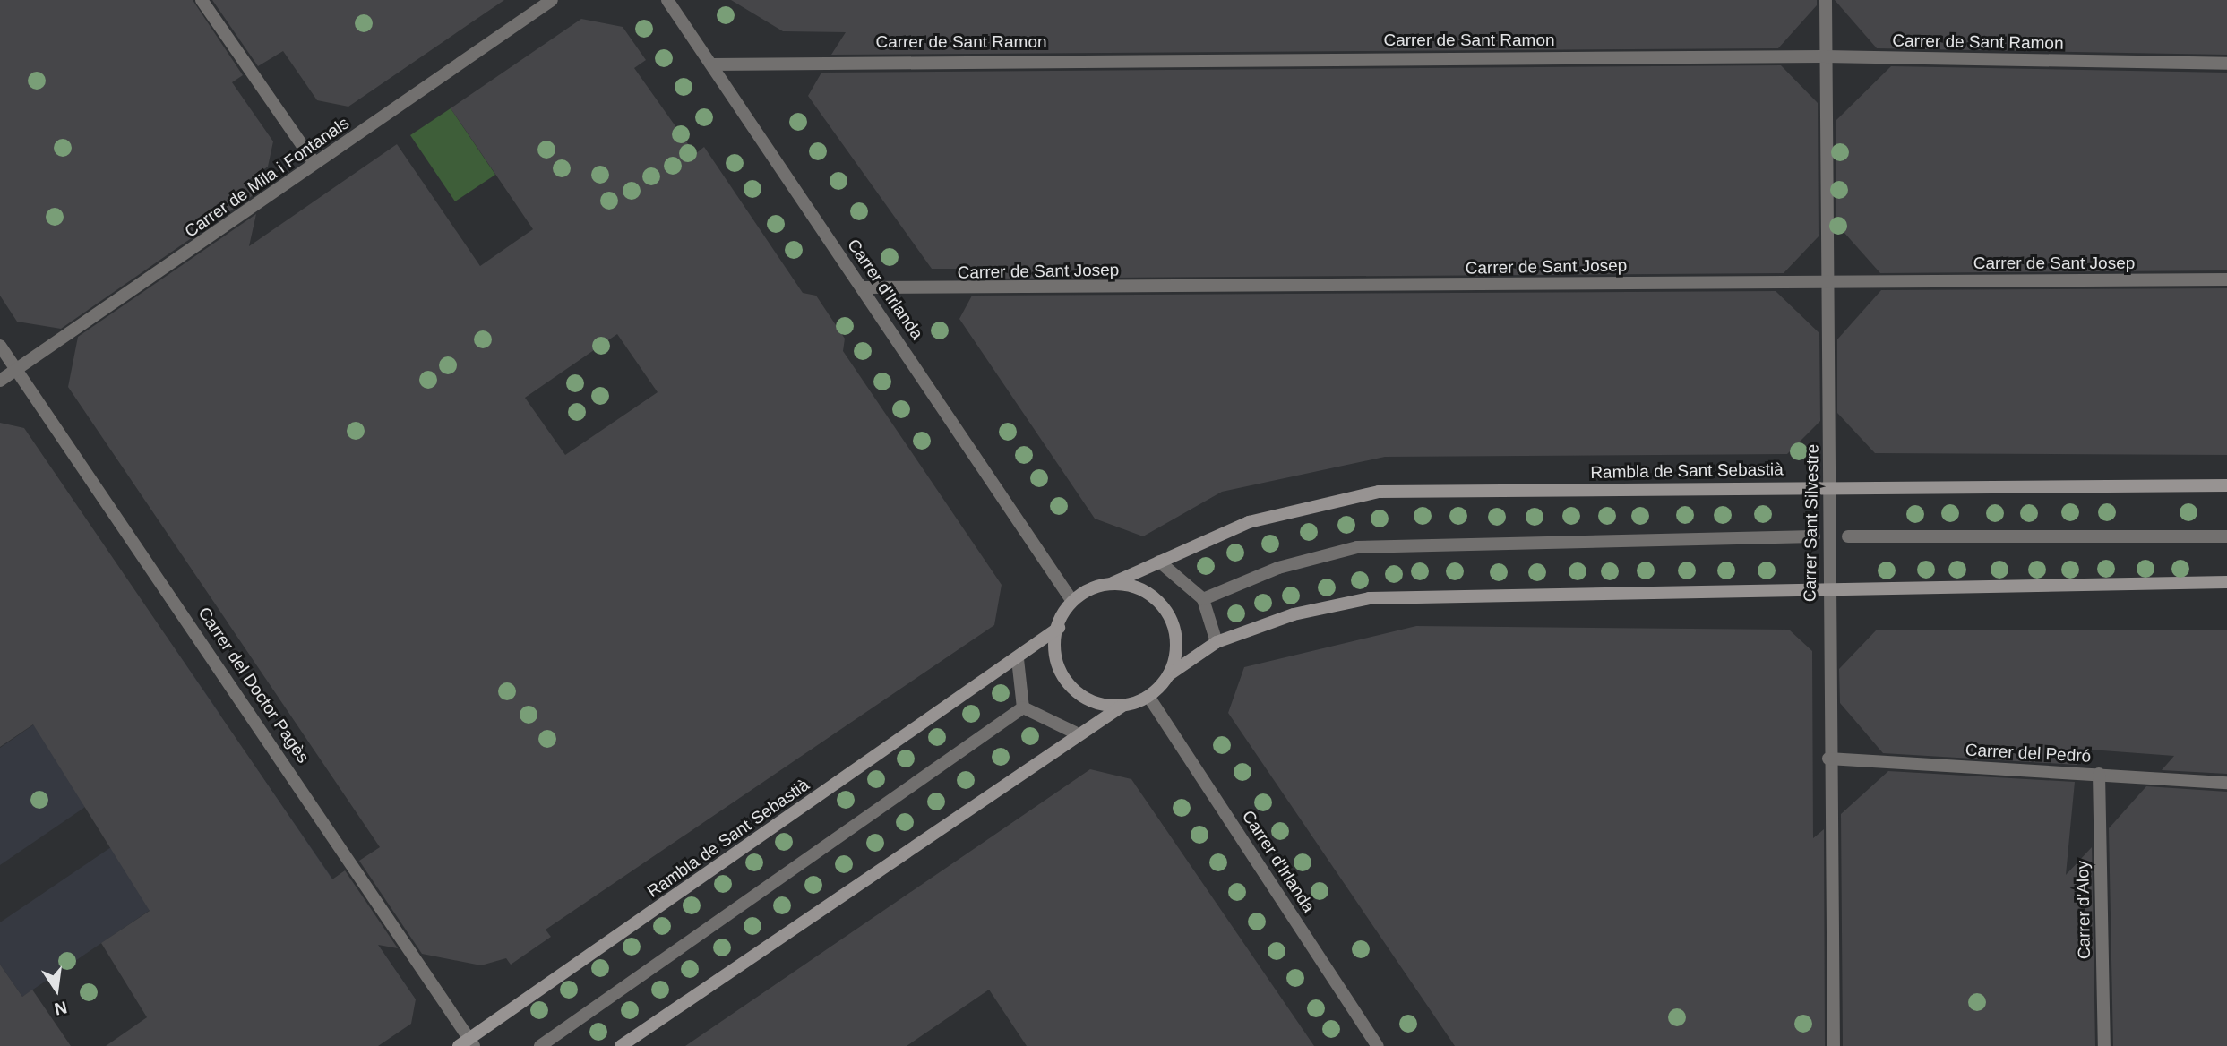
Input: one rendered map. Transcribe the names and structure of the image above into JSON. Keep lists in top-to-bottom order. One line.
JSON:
{"streets":{"street":["Carrer de Sant Ramon","Carrer de Mila i Fontanals","Carrer de Sant Josep","Carrer d'Irlanda","Rambla de Sant Sebastià","Carrer Sant Silvestre","Carrer del Doctor Pagès","Carrer del Pedró","Carrer d'Aloy"]},"crossings":[["Carrer de Sant Ramon","Carrer d'Irlanda"],["Carrer de Sant Ramon","Carrer Sant Silvestre"],["Carrer de Mila i Fontanals","Carrer del Doctor Pagès"],["Carrer de Sant Josep","Carrer d'Irlanda"],["Carrer de Sant Josep","Carrer Sant Silvestre"],["Carrer d'Irlanda","Rambla de Sant Sebastià"],["Rambla de Sant Sebastià","Carrer Sant Silvestre"],["Rambla de Sant Sebastià","Carrer del Doctor Pagès"],["Carrer Sant Silvestre","Carrer del Pedró"],["Carrer del Pedró","Carrer d'Aloy"]],"north":"bottom"}
